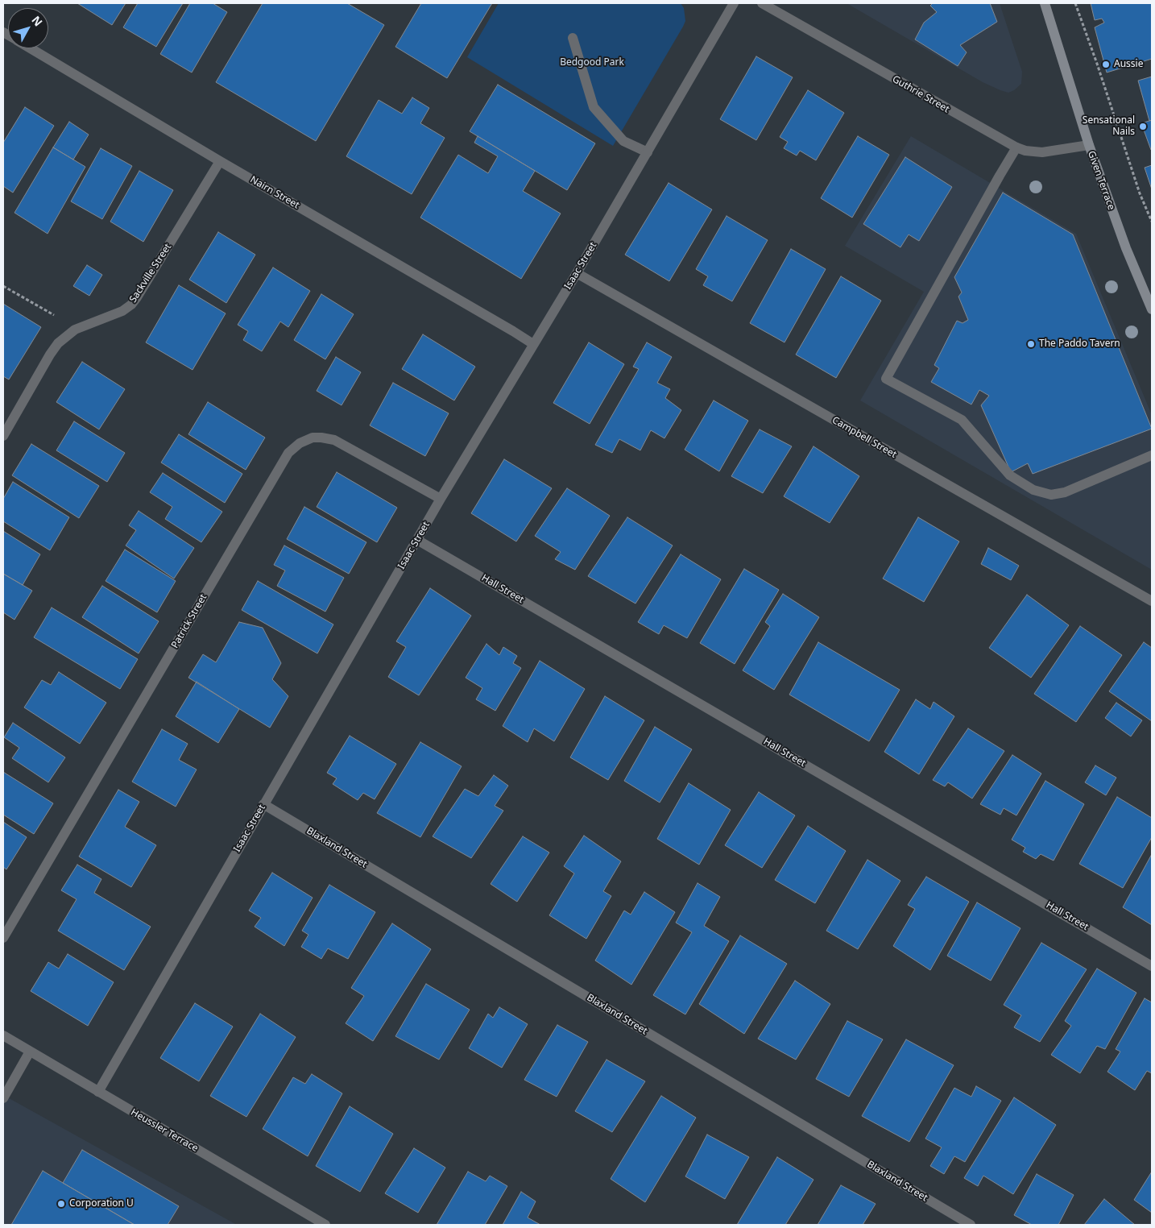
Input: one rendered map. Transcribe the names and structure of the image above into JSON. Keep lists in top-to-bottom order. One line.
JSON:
{"streets":{"main road":["Given Terrace"],"street":["Guthrie Street","Nairn Street","Isaac Street","Sackville Street","Campbell Street","Hall Street","Patrick Street","Blaxland Street","Heussler Terrace"]},"crossings":[["Guthrie Street","Given Terrace"],["Nairn Street","Isaac Street"],["Nairn Street","Sackville Street"],["Isaac Street","Campbell Street"],["Isaac Street","Hall Street"],["Isaac Street","Patrick Street"],["Isaac Street","Blaxland Street"],["Isaac Street","Heussler Terrace"]],"parks":["Bedgood Park"],"places":["Aussie","Sensational Nails","The Paddo Tavern","Corporation U"],"north":"top right"}
